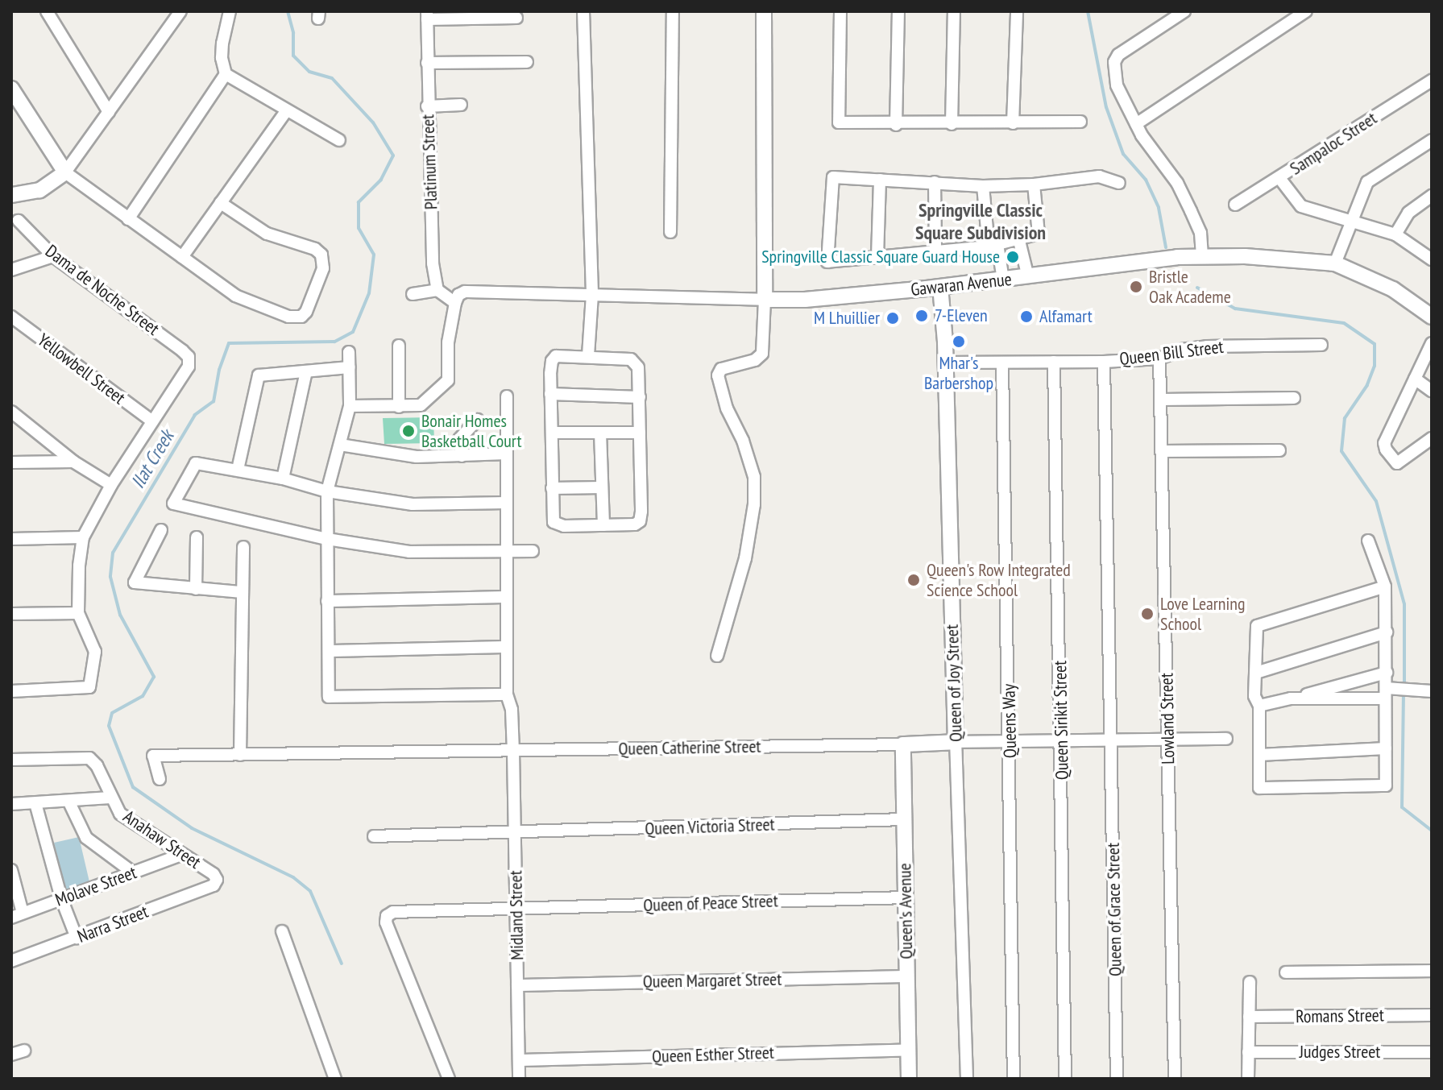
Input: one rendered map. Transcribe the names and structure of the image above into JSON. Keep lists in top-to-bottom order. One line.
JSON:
{"streets":{"street":["Sampaloc Street","Platinum Street","Gawaran Avenue","Dama de Noche Street","Queen Bill Street","Yellowbell Street","Queen of Joy Street","Lowland Street","Queen Sirikit Street","Queens Way","Queen Catherine Street","Queen Victoria Street","Anahaw Street","Molave Street","Queen of Peace Street","Queen of Grace Street","Queen's Avenue","Midland Street","Narra Street","Queen Margaret Street","Romans Street","Judges Street","Queen Esther Street"]},"crossings":[["Gawaran Avenue","Queen of Joy Street"],["Dama de Noche Street","Yellowbell Street"],["Queen Bill Street","Queen of Joy Street"],["Queen Bill Street","Lowland Street"],["Queen Bill Street","Queen Sirikit Street"],["Queen Bill Street","Queens Way"],["Queen Bill Street","Queen of Grace Street"],["Queen of Joy Street","Queen Catherine Street"],["Lowland Street","Queen Catherine Street"],["Queen Sirikit Street","Queen Catherine Street"],["Queens Way","Queen Catherine Street"],["Queen Catherine Street","Queen of Grace Street"],["Queen Catherine Street","Queen's Avenue"],["Queen Catherine Street","Midland Street"],["Queen Victoria Street","Queen's Avenue"],["Queen Victoria Street","Midland Street"],["Anahaw Street","Molave Street"],["Anahaw Street","Narra Street"],["Queen of Peace Street","Queen's Avenue"],["Queen of Peace Street","Midland Street"],["Queen's Avenue","Queen Margaret Street"],["Queen's Avenue","Queen Esther Street"],["Midland Street","Queen Margaret Street"],["Midland Street","Queen Esther Street"]],"districts":["Springville Classic Square Subdivision"],"water":["Ilat Creek"],"places":["Springville Classic Square Guard House","Bristle Oak Academe","7-Eleven","Alfamart","M Lhuillier","Mhar's Barbershop","Bonair Homes Basketball Court","Queen's Row Integrated Science School","Love Learning School"]}
